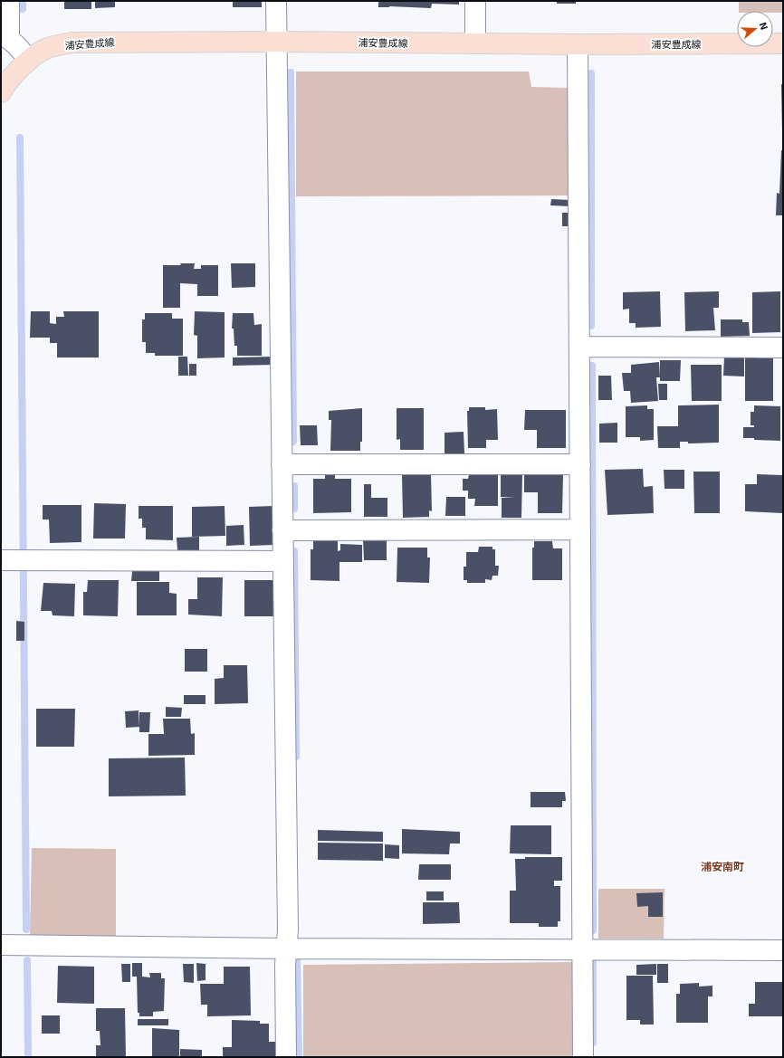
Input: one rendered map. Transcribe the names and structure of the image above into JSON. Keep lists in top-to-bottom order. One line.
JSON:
{"streets":{"main road":["浦安豊成線"]},"districts":["浦安南町"],"north":"right"}
